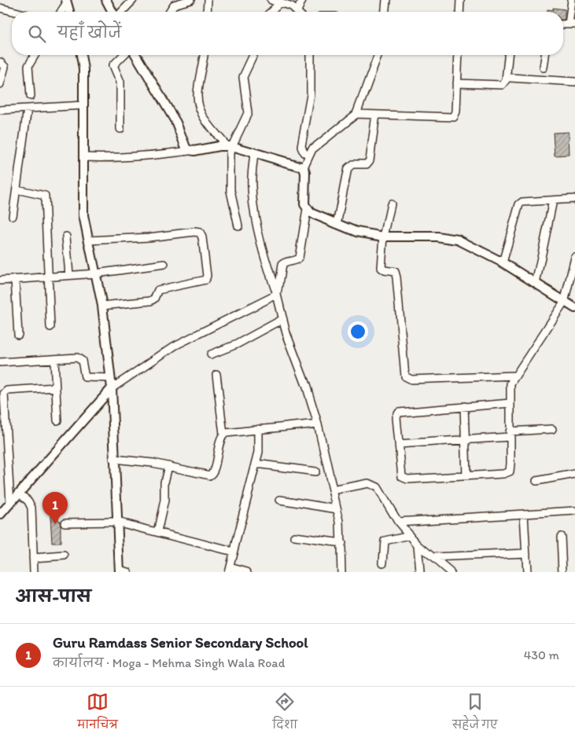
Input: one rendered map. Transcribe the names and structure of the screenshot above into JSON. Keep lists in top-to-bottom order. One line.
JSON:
{"page":{"search":"यहाँ खोजें","pins":"1","heading":"आस-पास","list":[{"mark":"1","name":"Guru Ramdass Senior Secondary School","note":"कार्यालय · Moga - Mehma Singh Wala Road","value":"430 m"}],"nav":["मानचित्र","दिशा","सहेजे गए"]}}
